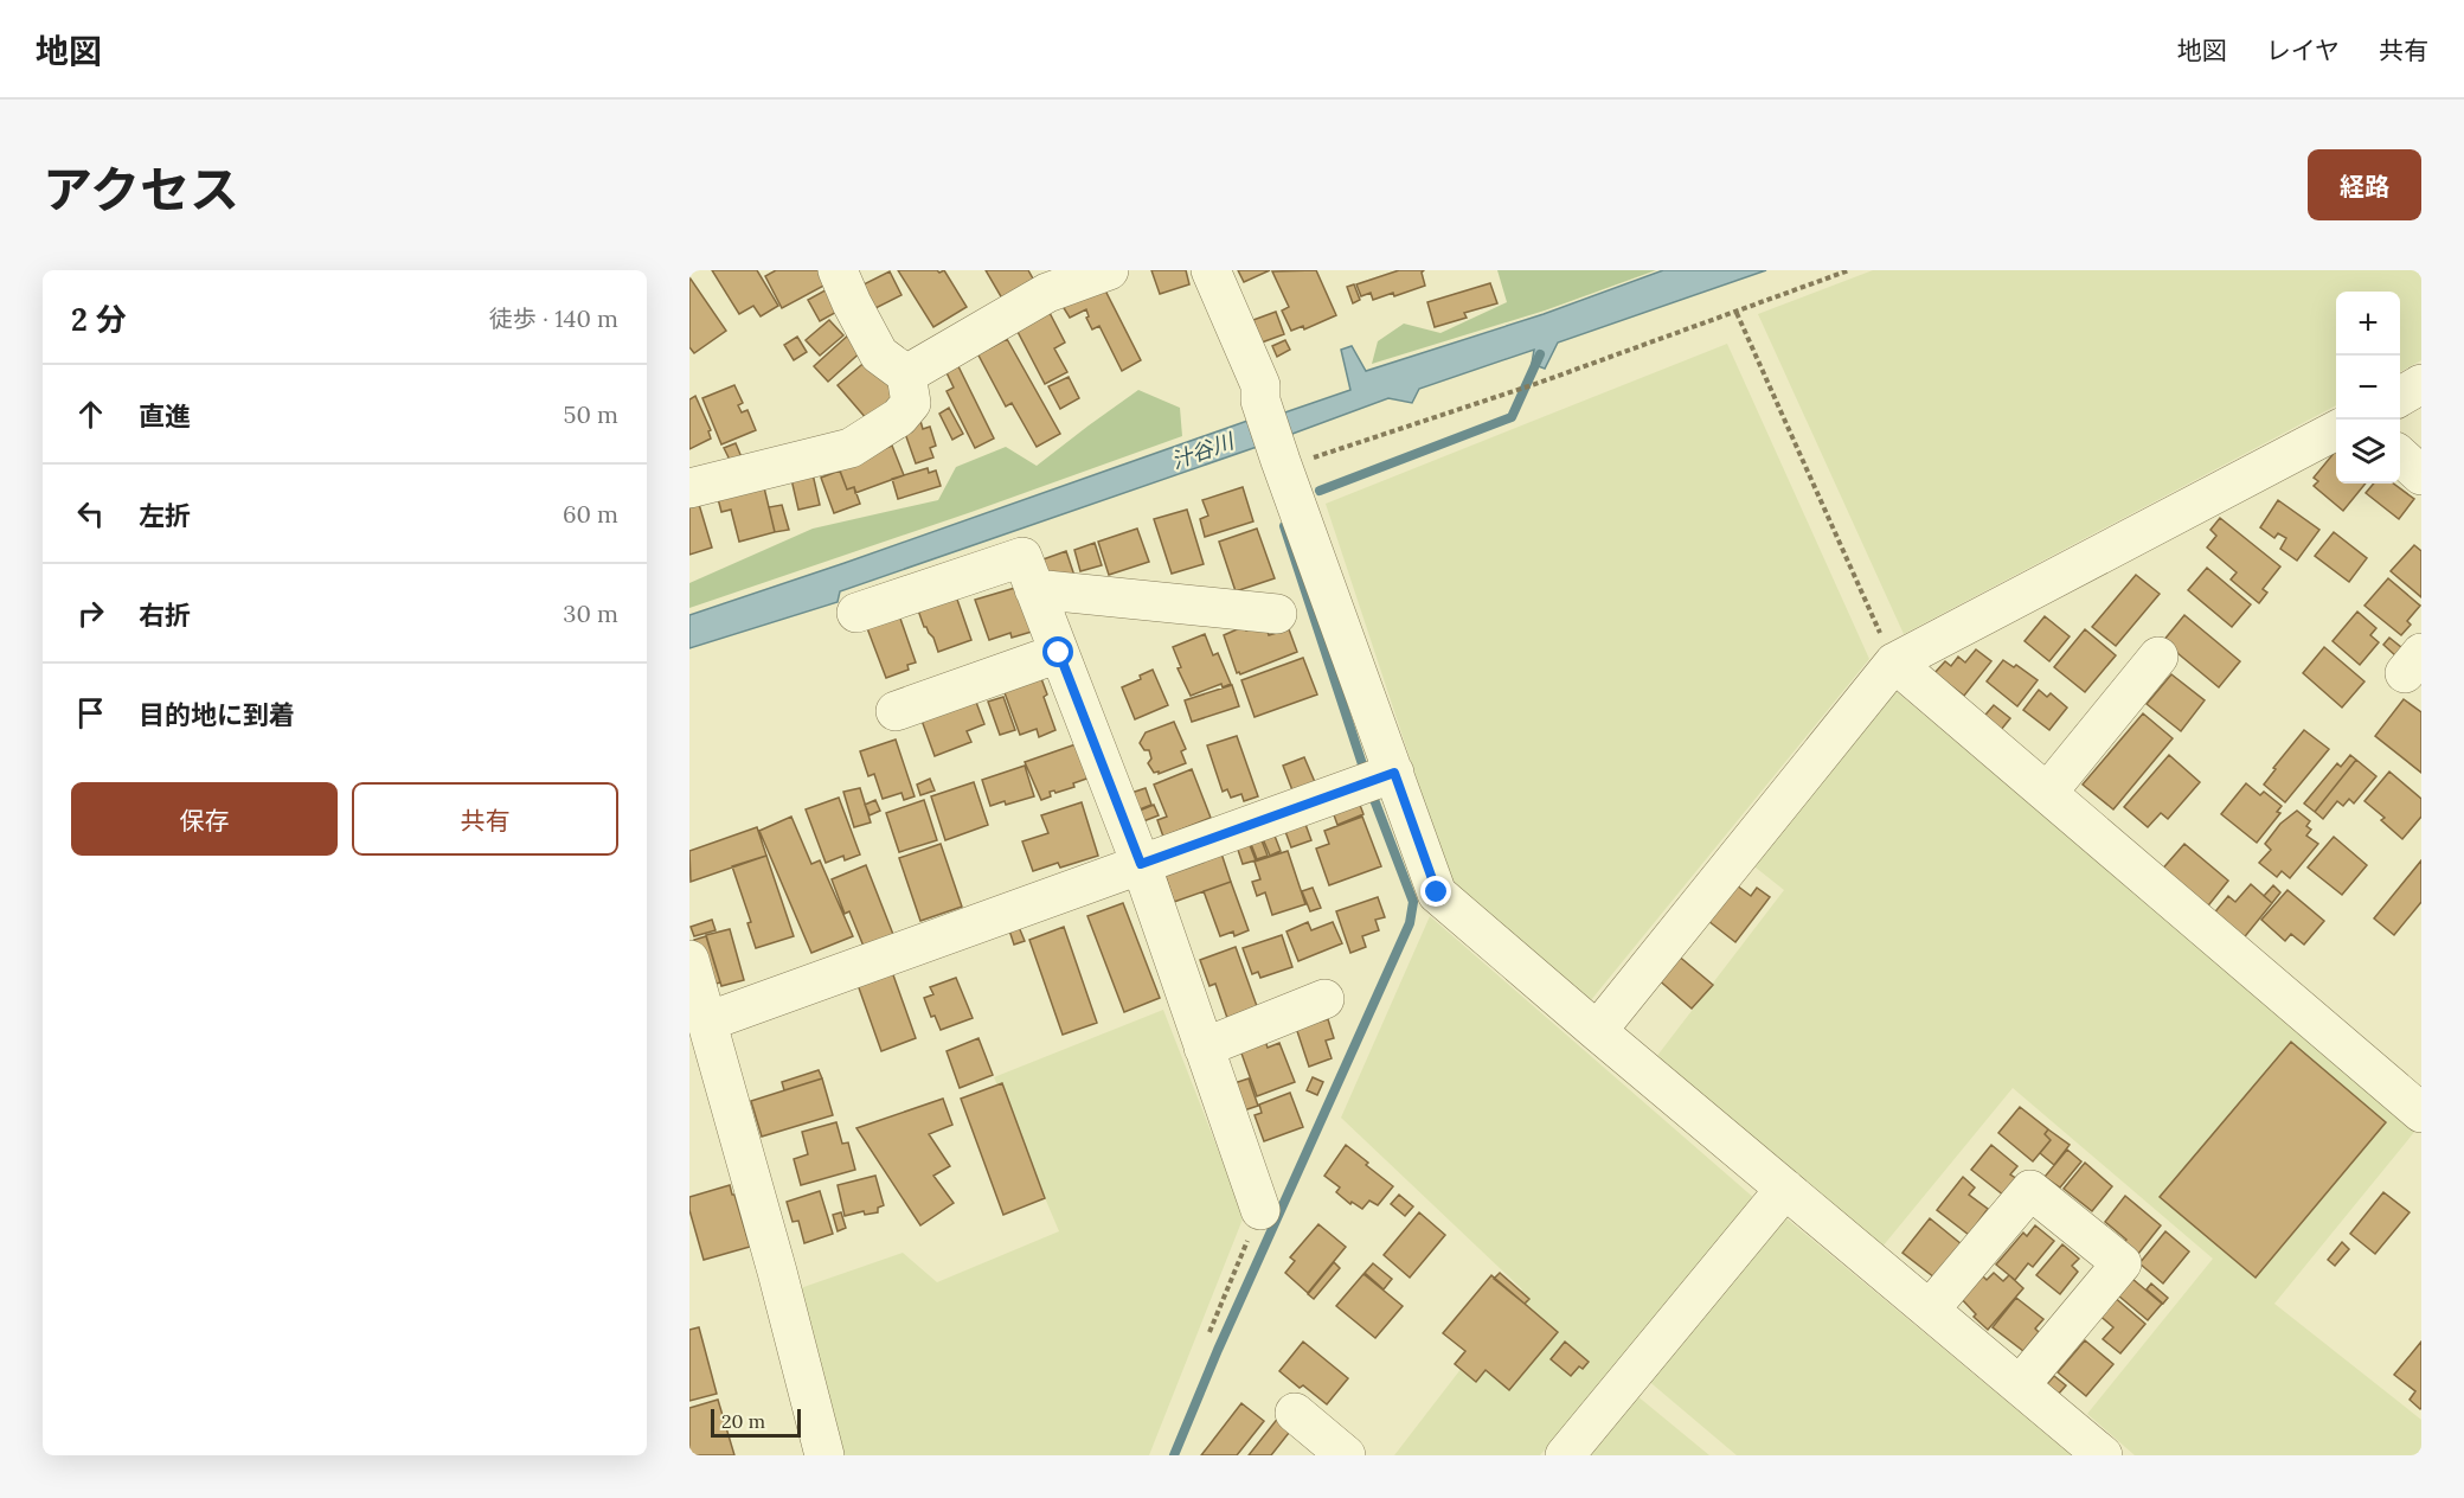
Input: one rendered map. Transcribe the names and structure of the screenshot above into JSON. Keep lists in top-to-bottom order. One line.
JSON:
{"water":["汁谷川"],"scale_bar":"20 m","page":{"header":"地図","nav":["地図","レイヤ","共有"],"title":"アクセス","buttons":["経路",["保存","共有"]],"heading":["2 分","徒歩 · 140 m"],"map_buttons":["+","−"],"list":[["直進","50 m"],["左折","60 m"],["右折","30 m"],"目的地に到着"],"scale":"20 m"}}
